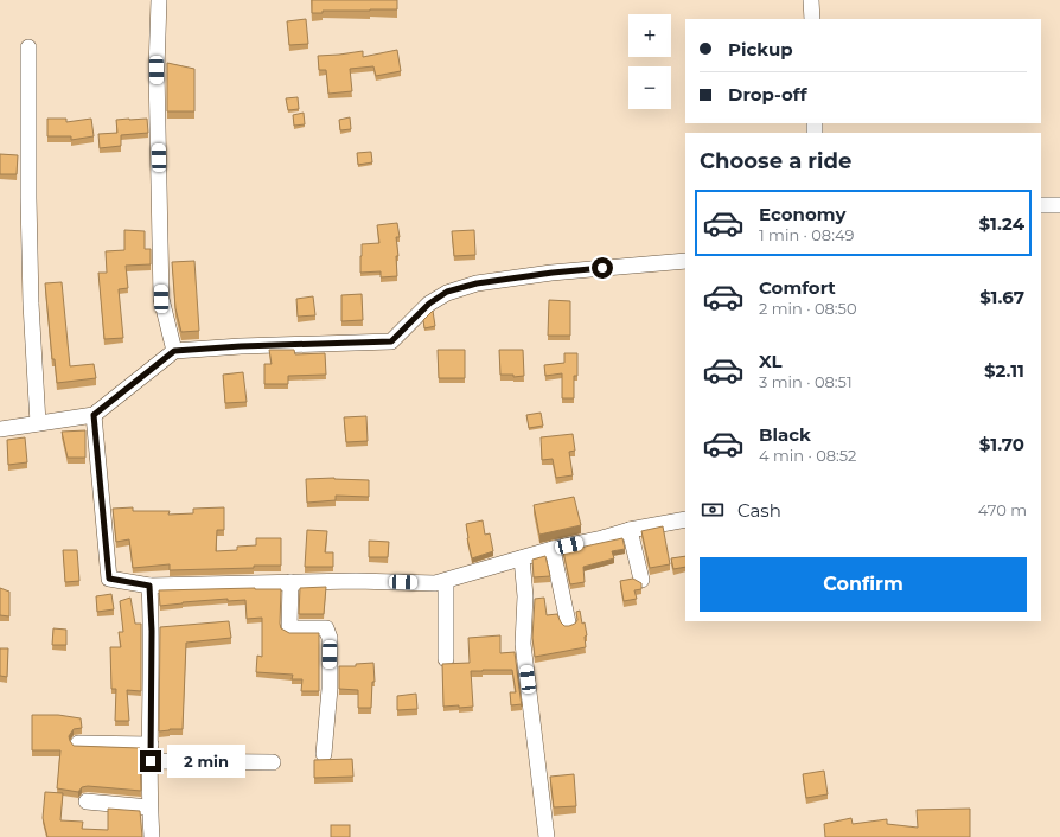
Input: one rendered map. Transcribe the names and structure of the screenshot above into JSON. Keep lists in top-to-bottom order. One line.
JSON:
{"page":{"map_buttons":["+","−"],"banner":["Pickup","Drop-off"],"heading":"Choose a ride","list":[{"name":"Economy","note":"1 min · 08:49","value":"$1.24"},{"name":"Comfort","note":"2 min · 08:50","value":"$1.67"},{"name":"XL","note":"3 min · 08:51","value":"$2.11"},{"name":"Black","note":"4 min · 08:52","value":"$1.70"}],"pay":["Cash","470 m"],"buttons":"Confirm","bubble":"2 min"}}
